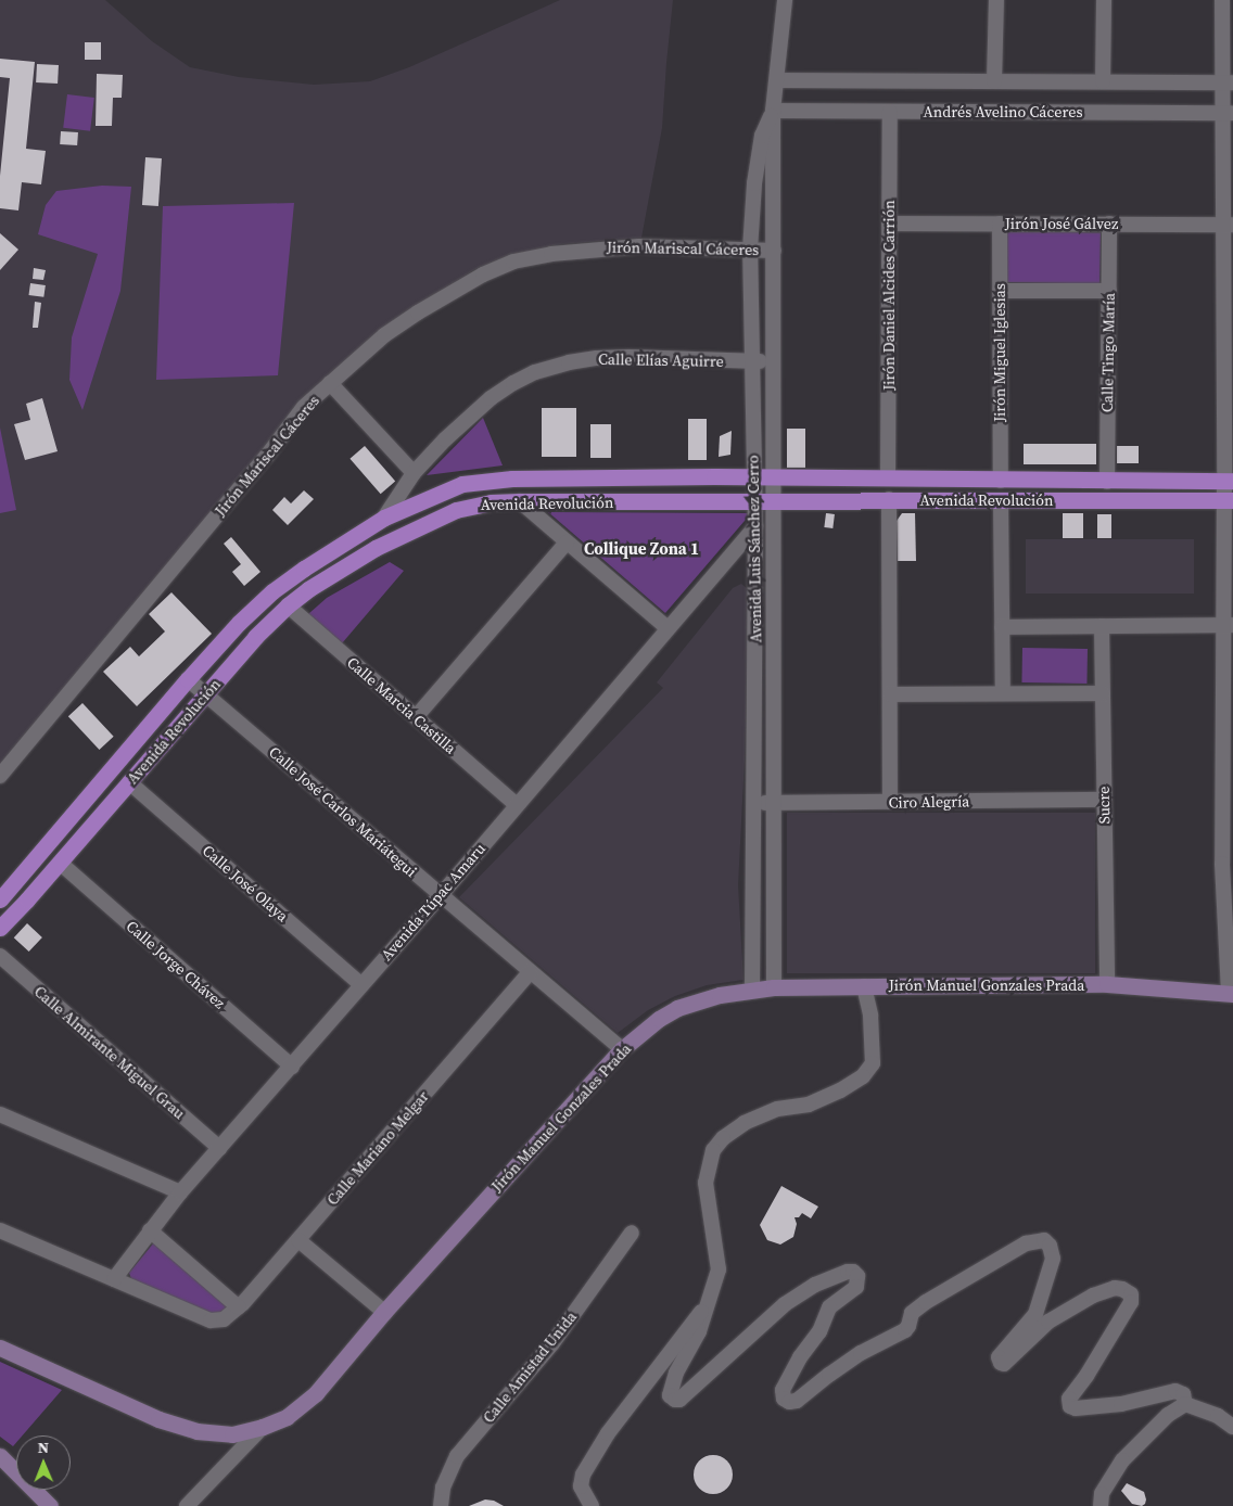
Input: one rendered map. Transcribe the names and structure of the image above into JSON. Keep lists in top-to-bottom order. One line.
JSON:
{"streets":{"main road":["Avenida Revolución"],"street":["Andrés Avelino Cáceres","Jirón José Gálvez","Jirón Mariscal Cáceres","Jirón Daniel Alcides Carrión","Jirón Miguel Iglesias","Calle Tingo María","Calle Elías Aguirre","Avenida Luis Sánchez Cerro","Calle Marcia Castilla","Ciro Alegría","Sucre","Calle José Carlos Mariátegui","Calle José Olaya","Avenida Túpac Amaru","Calle Jorge Chávez","Jirón Manuel Gonzales Prada","Calle Almirante Miguel Grau","Calle Mariano Melgar","Calle Amistad Unida"]},"crossings":[["Andrés Avelino Cáceres","Jirón Daniel Alcides Carrión"],["Andrés Avelino Cáceres","Avenida Luis Sánchez Cerro"],["Jirón José Gálvez","Jirón Daniel Alcides Carrión"],["Jirón José Gálvez","Jirón Miguel Iglesias"],["Jirón José Gálvez","Calle Tingo María"],["Jirón Mariscal Cáceres","Avenida Luis Sánchez Cerro"],["Jirón Daniel Alcides Carrión","Avenida Revolución"],["Jirón Miguel Iglesias","Avenida Revolución"],["Calle Tingo María","Avenida Revolución"],["Calle Elías Aguirre","Avenida Revolución"],["Calle Elías Aguirre","Avenida Luis Sánchez Cerro"],["Avenida Revolución","Avenida Luis Sánchez Cerro"],["Avenida Revolución","Calle Marcia Castilla"],["Avenida Revolución","Calle José Carlos Mariátegui"],["Avenida Revolución","Calle José Olaya"],["Avenida Revolución","Calle Jorge Chávez"],["Avenida Luis Sánchez Cerro","Ciro Alegría"],["Avenida Luis Sánchez Cerro","Avenida Túpac Amaru"],["Avenida Luis Sánchez Cerro","Jirón Manuel Gonzales Prada"],["Calle Marcia Castilla","Avenida Túpac Amaru"],["Ciro Alegría","Sucre"],["Sucre","Jirón Manuel Gonzales Prada"],["Calle José Carlos Mariátegui","Avenida Túpac Amaru"],["Calle José Carlos Mariátegui","Jirón Manuel Gonzales Prada"],["Calle José Carlos Mariátegui","Calle Mariano Melgar"],["Calle José Olaya","Avenida Túpac Amaru"],["Avenida Túpac Amaru","Calle Jorge Chávez"],["Avenida Túpac Amaru","Calle Almirante Miguel Grau"],["Avenida Túpac Amaru","Calle Mariano Melgar"]],"districts":["Collique Zona 1"],"north":"top"}
